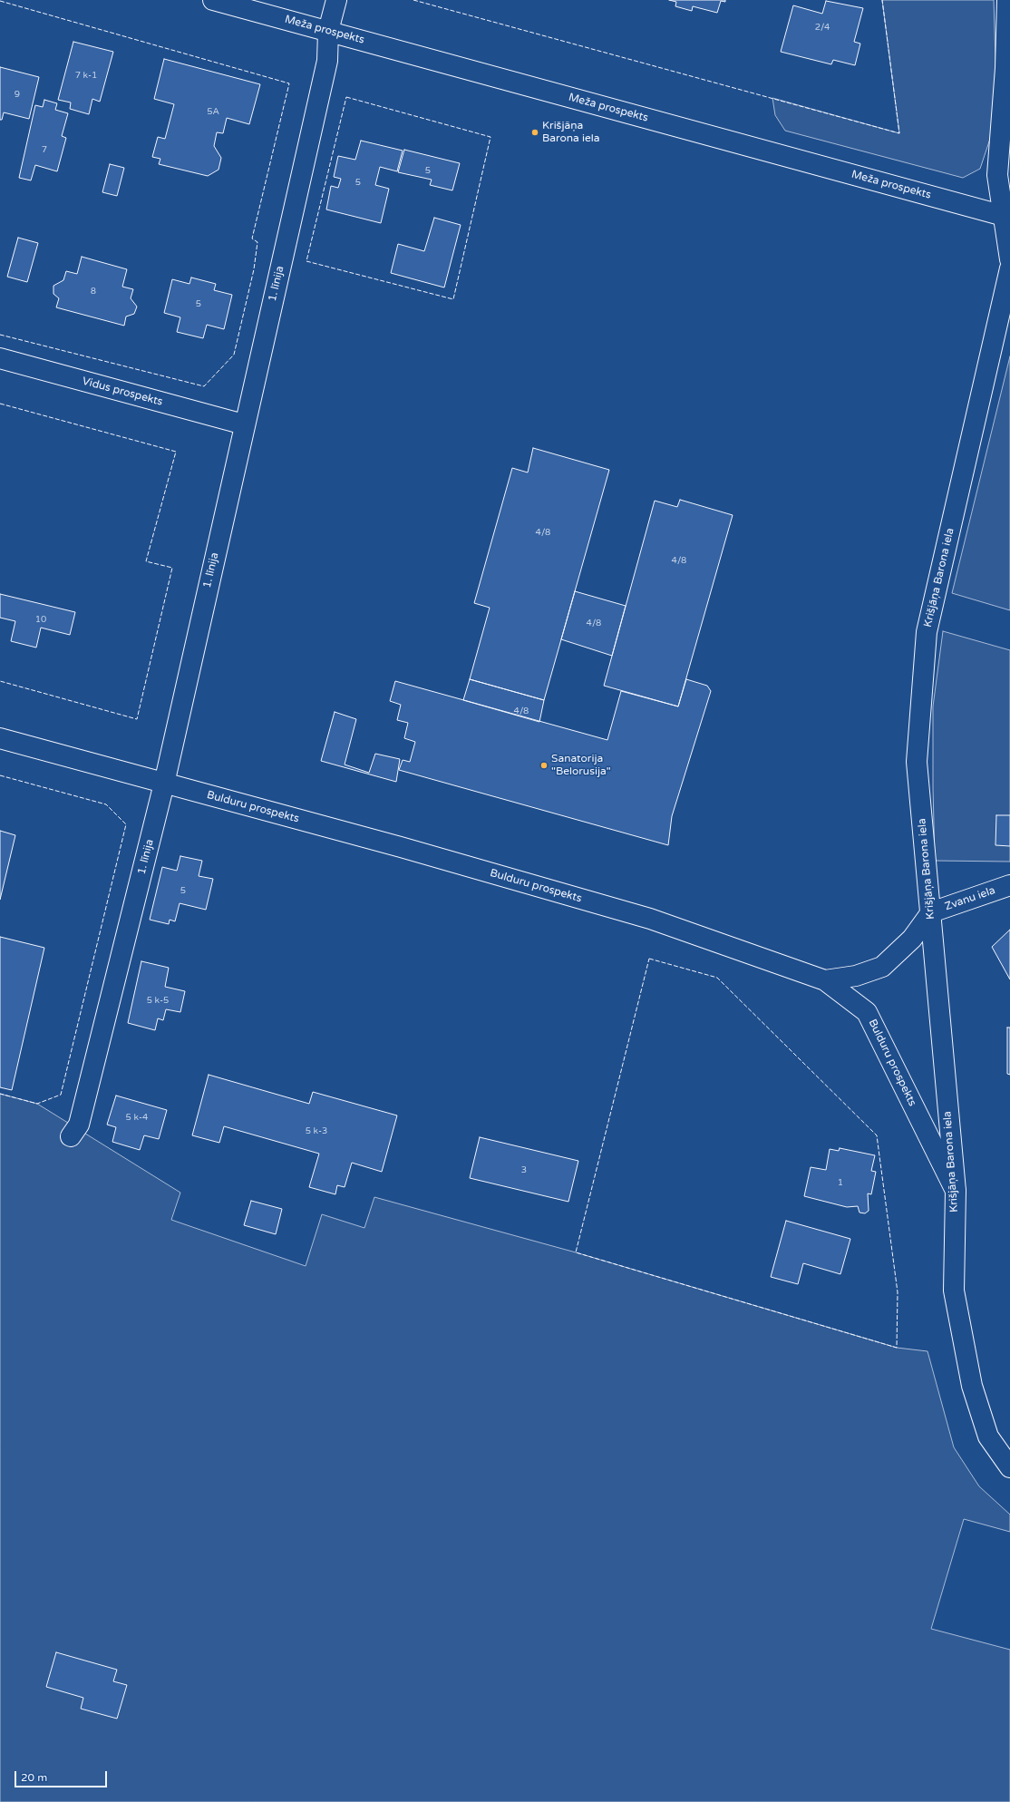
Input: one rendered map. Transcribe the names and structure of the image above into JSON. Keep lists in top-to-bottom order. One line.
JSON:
{"streets":{"street":["Meža prospekts","1. līnija","Vidus prospekts","Krišjāņa Barona iela","Bulduru prospekts","Zvanu iela"]},"crossings":[["Meža prospekts","1. līnija"],["1. līnija","Vidus prospekts"],["1. līnija","Bulduru prospekts"],["Krišjāņa Barona iela","Bulduru prospekts"],["Krišjāņa Barona iela","Zvanu iela"]],"places":["Krišjāņa Barona iela","Sanatorija \"Belorusija\""],"house_numbers":["2/4","7 k-1","9","5A","7","5","5","8","5","4/8","4/8","10","4/8","4/8","5","5 k-5","5 k-4","5 k-3","3","1"],"scale_bar":"20 m"}
